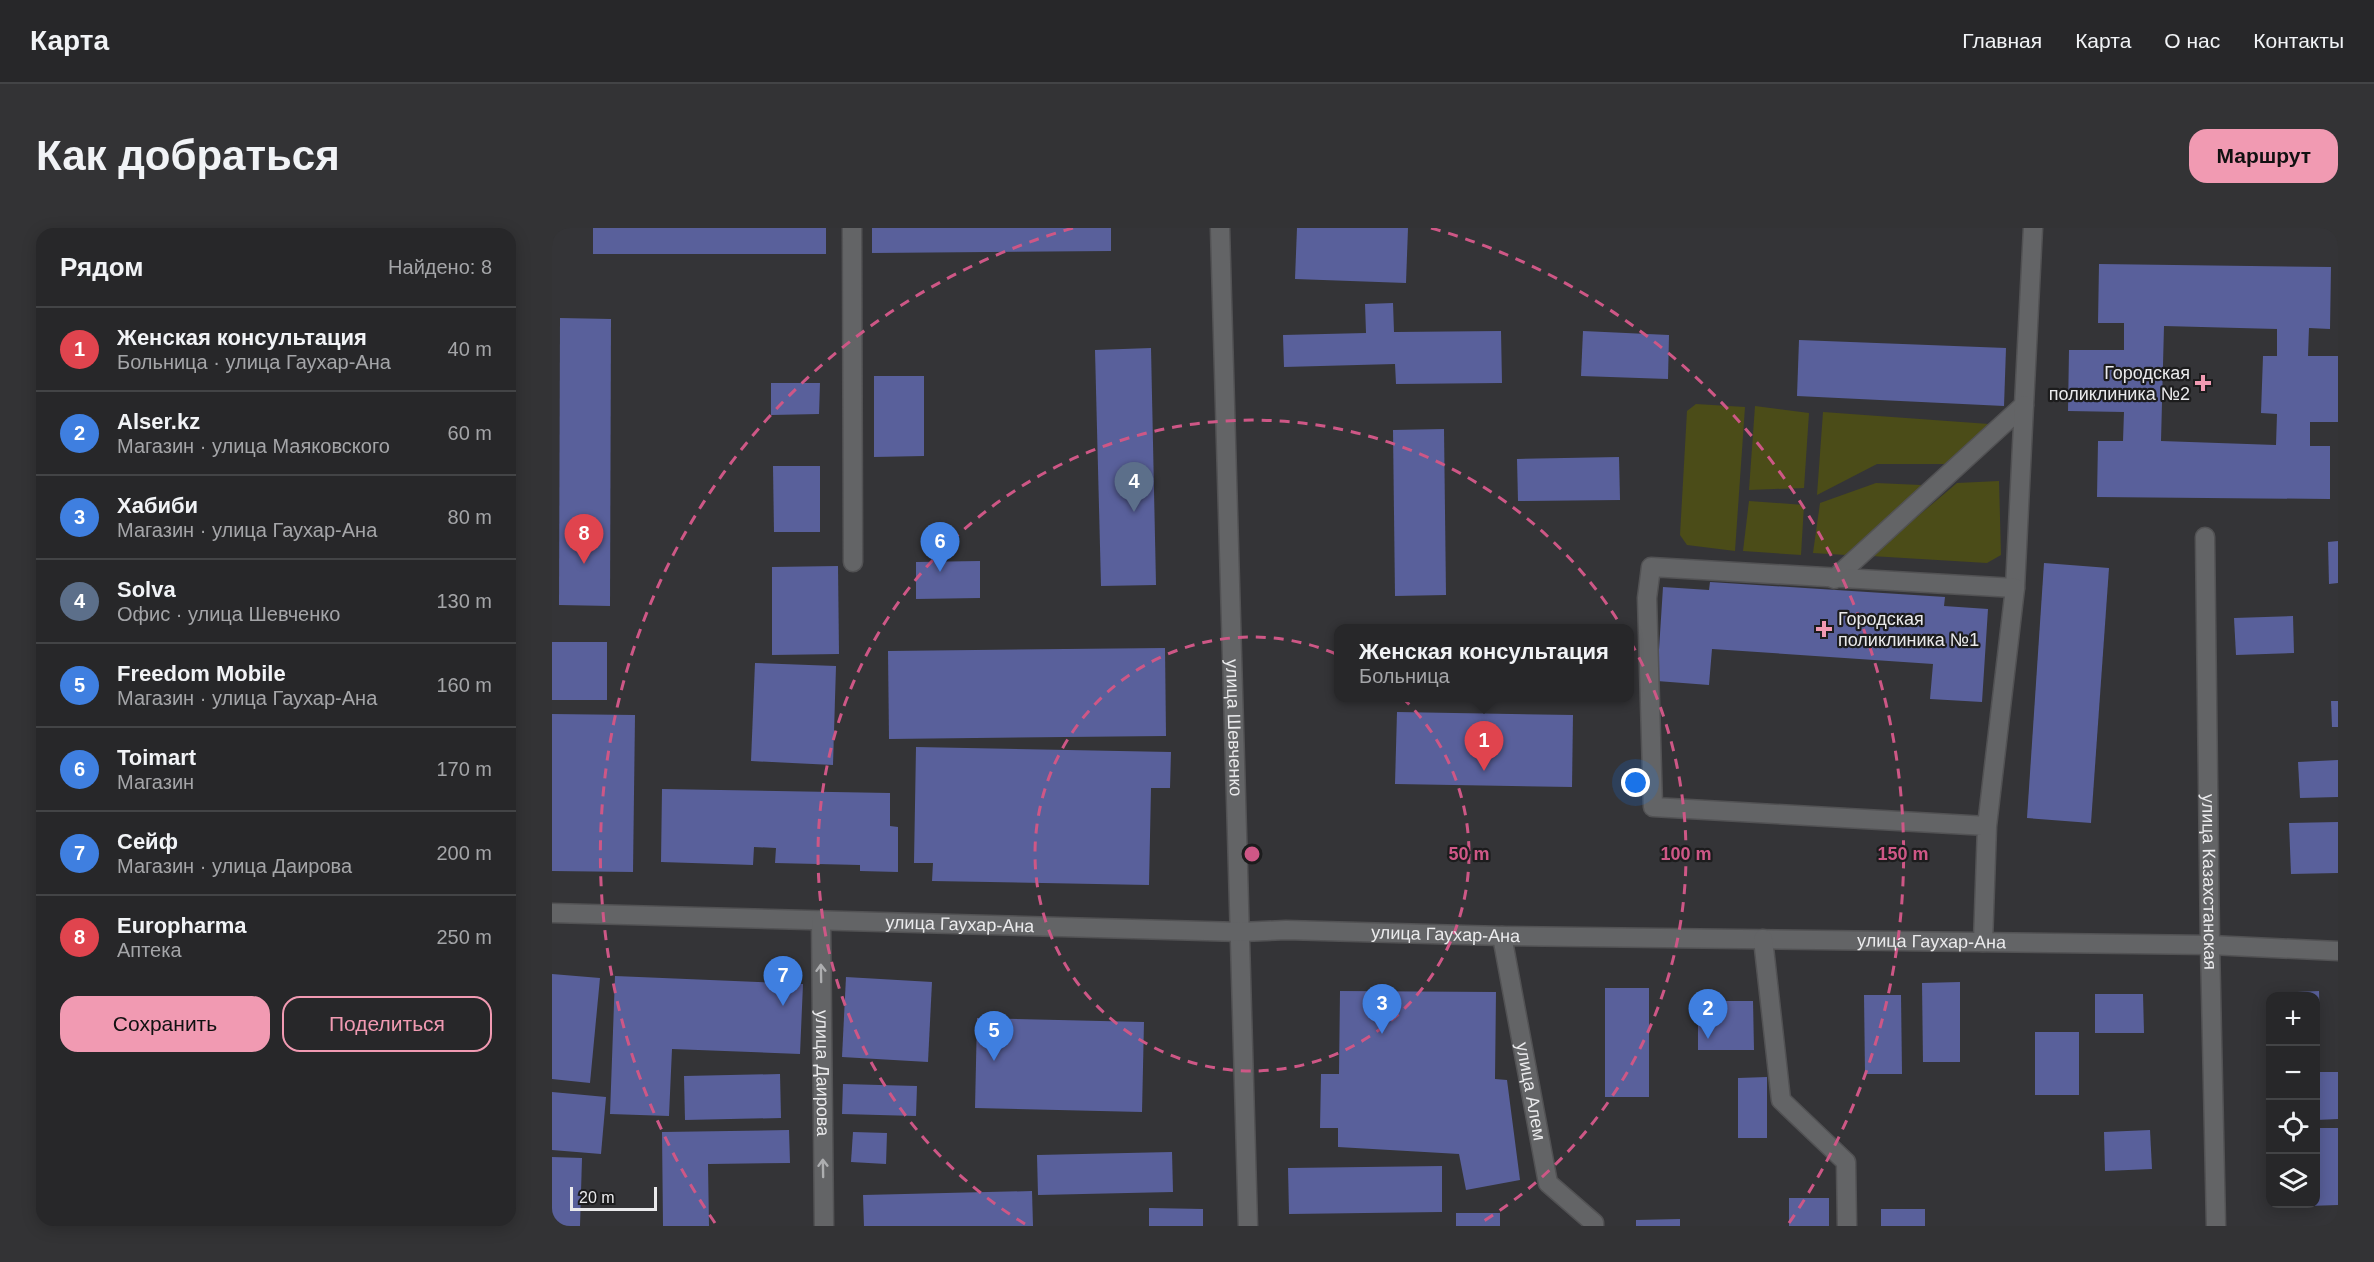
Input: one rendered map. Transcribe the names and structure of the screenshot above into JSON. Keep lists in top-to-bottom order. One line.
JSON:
{"streets":{"street":["улица Шевченко","улица Казахстанская","улица Гаухар-Ана","улица Даирова","улица Алем"]},"crossings":[["улица Шевченко","улица Гаухар-Ана"],["улица Казахстанская","улица Гаухар-Ана"],["улица Гаухар-Ана","улица Даирова"],["улица Гаухар-Ана","улица Алем"]],"one_way":["улица Даирова"],"places":{"health":["Городская поликлиника №2","Городская поликлиника №1"]},"scale_bar":"20 m","page":{"header":"Карта","nav":["Главная","Карта","О нас","Контакты"],"buttons":["Маршрут",["Сохранить","Поделиться"]],"title":"Как добраться","heading":["Рядом","Найдено: 8"],"list":[{"mark":"1","name":"Женская консультация","note":"Больница · улица Гаухар-Ана","value":"40 m"},{"mark":"2","name":"Alser.kz","note":"Магазин · улица Маяковского","value":"60 m"},{"mark":"3","name":"Хабиби","note":"Магазин · улица Гаухар-Ана","value":"80 m"},{"mark":"4","name":"Solva","note":"Офис · улица Шевченко","value":"130 m"},{"mark":"5","name":"Freedom Mobile","note":"Магазин · улица Гаухар-Ана","value":"160 m"},{"mark":"6","name":"Toimart","note":"Магазин","value":"170 m"},{"mark":"7","name":"Сейф","note":"Магазин · улица Даирова","value":"200 m"},{"mark":"8","name":"Europharma","note":"Аптека","value":"250 m"}],"pins":["4","8","6","1","7","3","2","5"],"popup":["Женская консультация","Больница"],"map_buttons":["+","−"],"scale":"20 m"},"rings":["50 m","100 m","150 m"]}
